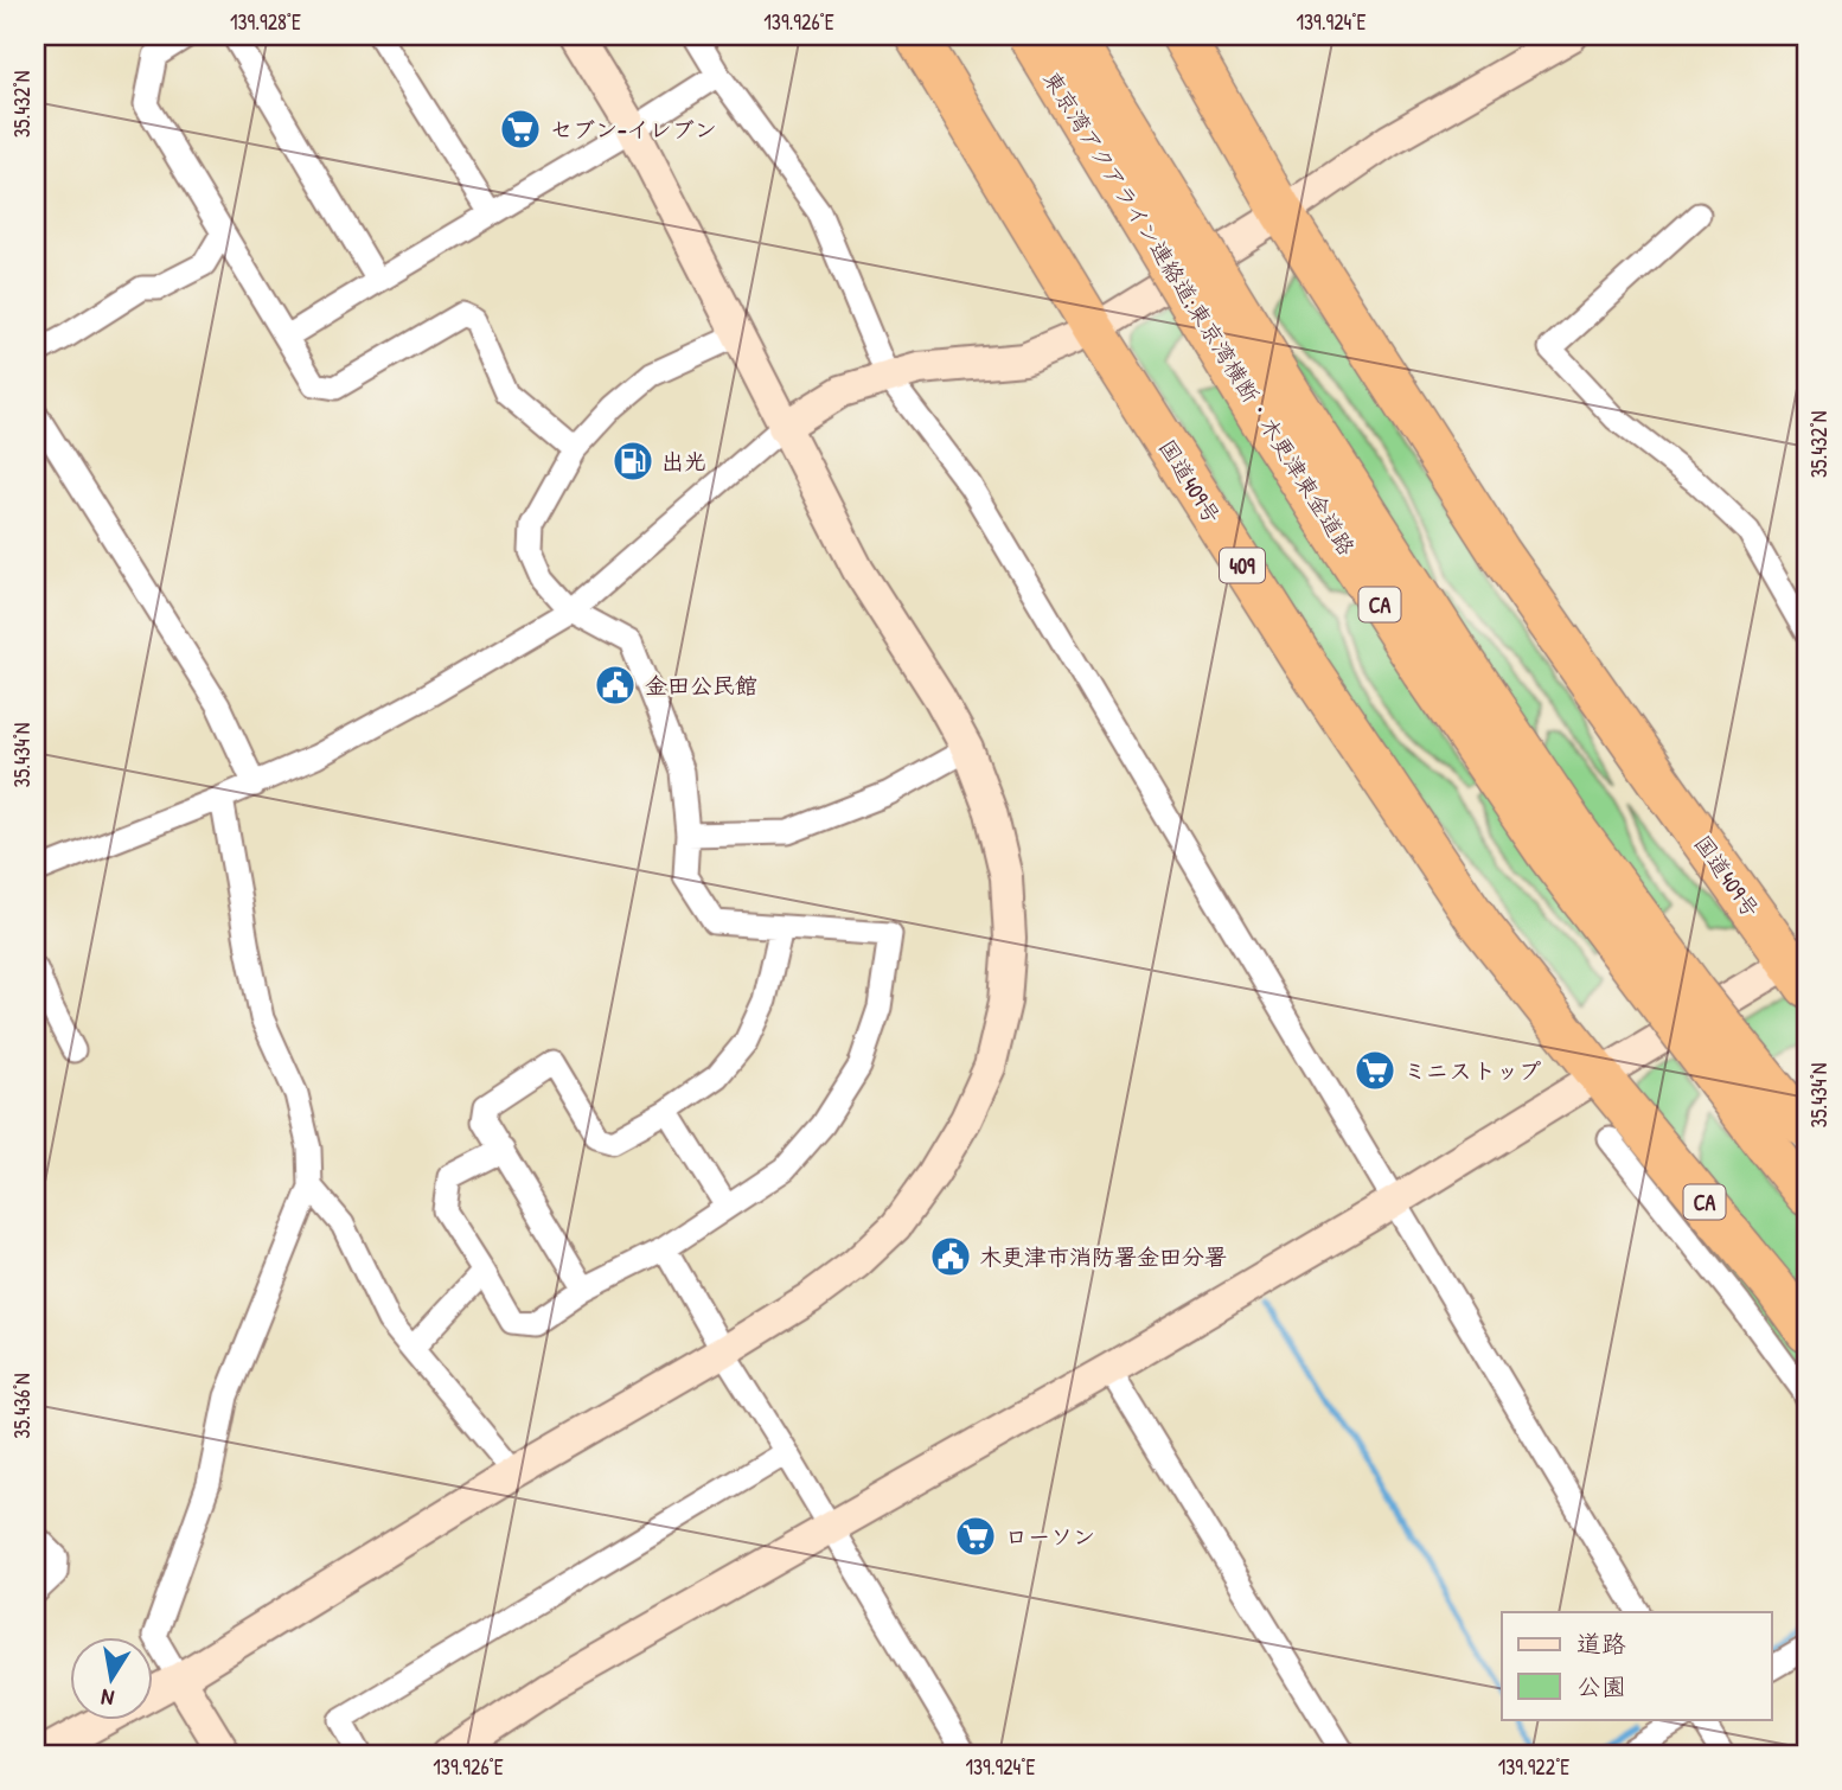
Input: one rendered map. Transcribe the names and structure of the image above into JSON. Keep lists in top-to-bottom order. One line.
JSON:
{"streets":{"highway":["東京湾アクアライン連絡道;東京湾横断・木更津東金道路","国道409号","409","CA"]},"crossings":[["国道409号","CA"]],"places":{"supermarket":["セブン-イレブン","ミニストップ","ローソン"],"fuel station":["出光"],"public building":["金田公民館","木更津市消防署金田分署"]},"legend":["道路","公園"],"north":"bottom","coordinates":["139.928°E","139.926°E","139.924°E","35.432°N","35.434°N","35.436°N","139.922°E"]}
